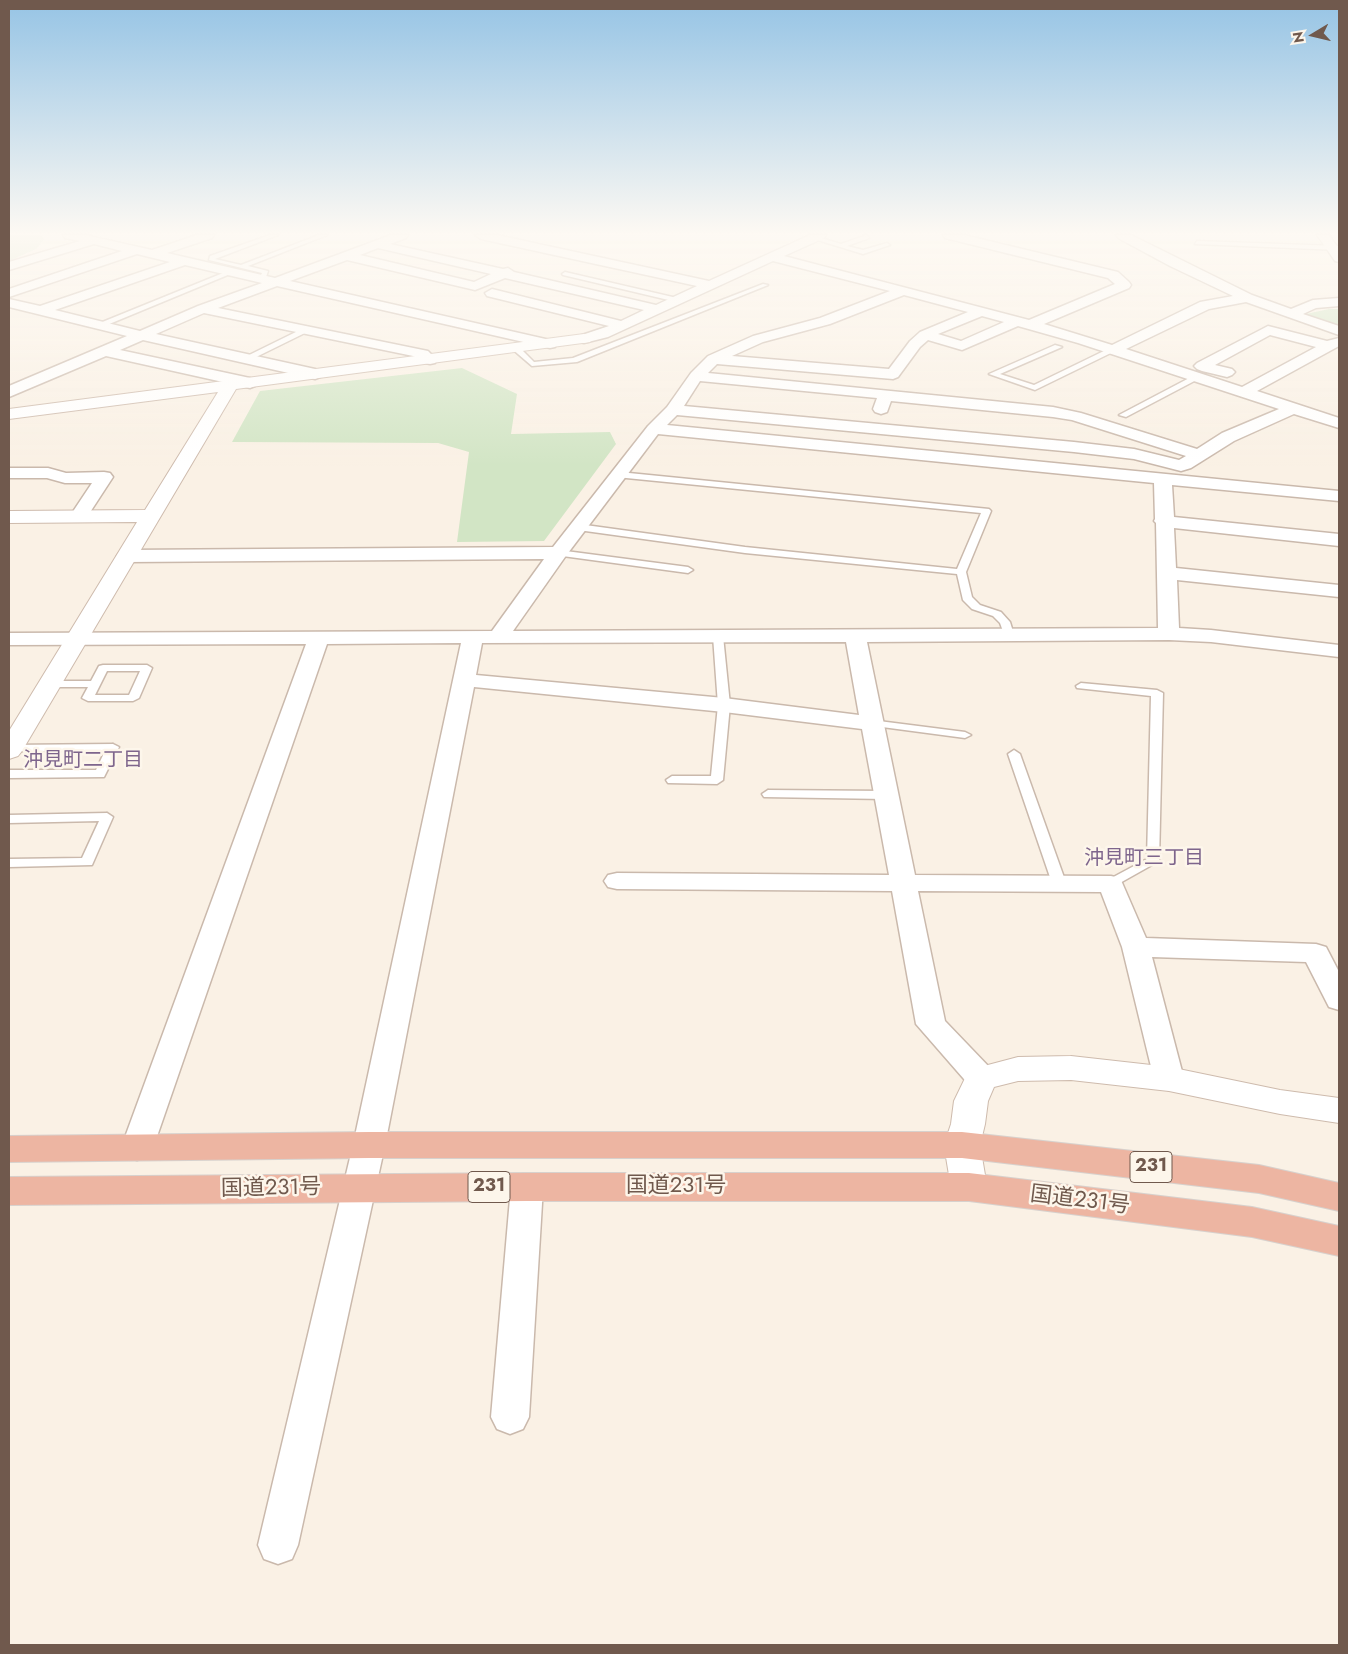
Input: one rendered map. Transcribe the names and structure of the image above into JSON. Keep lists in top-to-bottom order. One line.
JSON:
{"streets":{"highway":["231","国道231号"]},"districts":["沖見町二丁目","沖見町三丁目"],"north":"left"}
